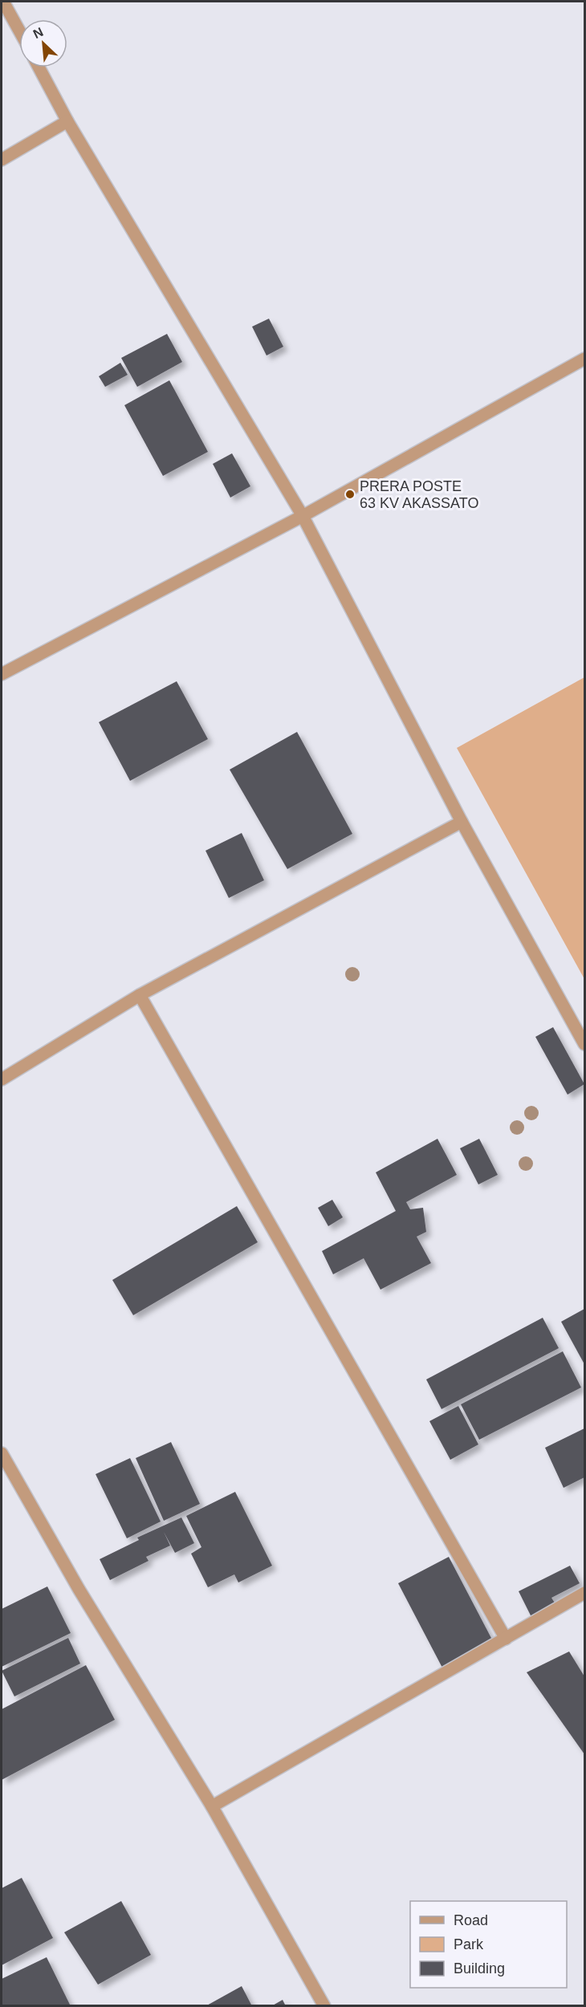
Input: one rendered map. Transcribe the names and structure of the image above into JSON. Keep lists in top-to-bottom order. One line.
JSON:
{"places":["PRERA POSTE 63 KV AKASSATO"],"legend":["Road","Park","Building"],"north":"top left"}
